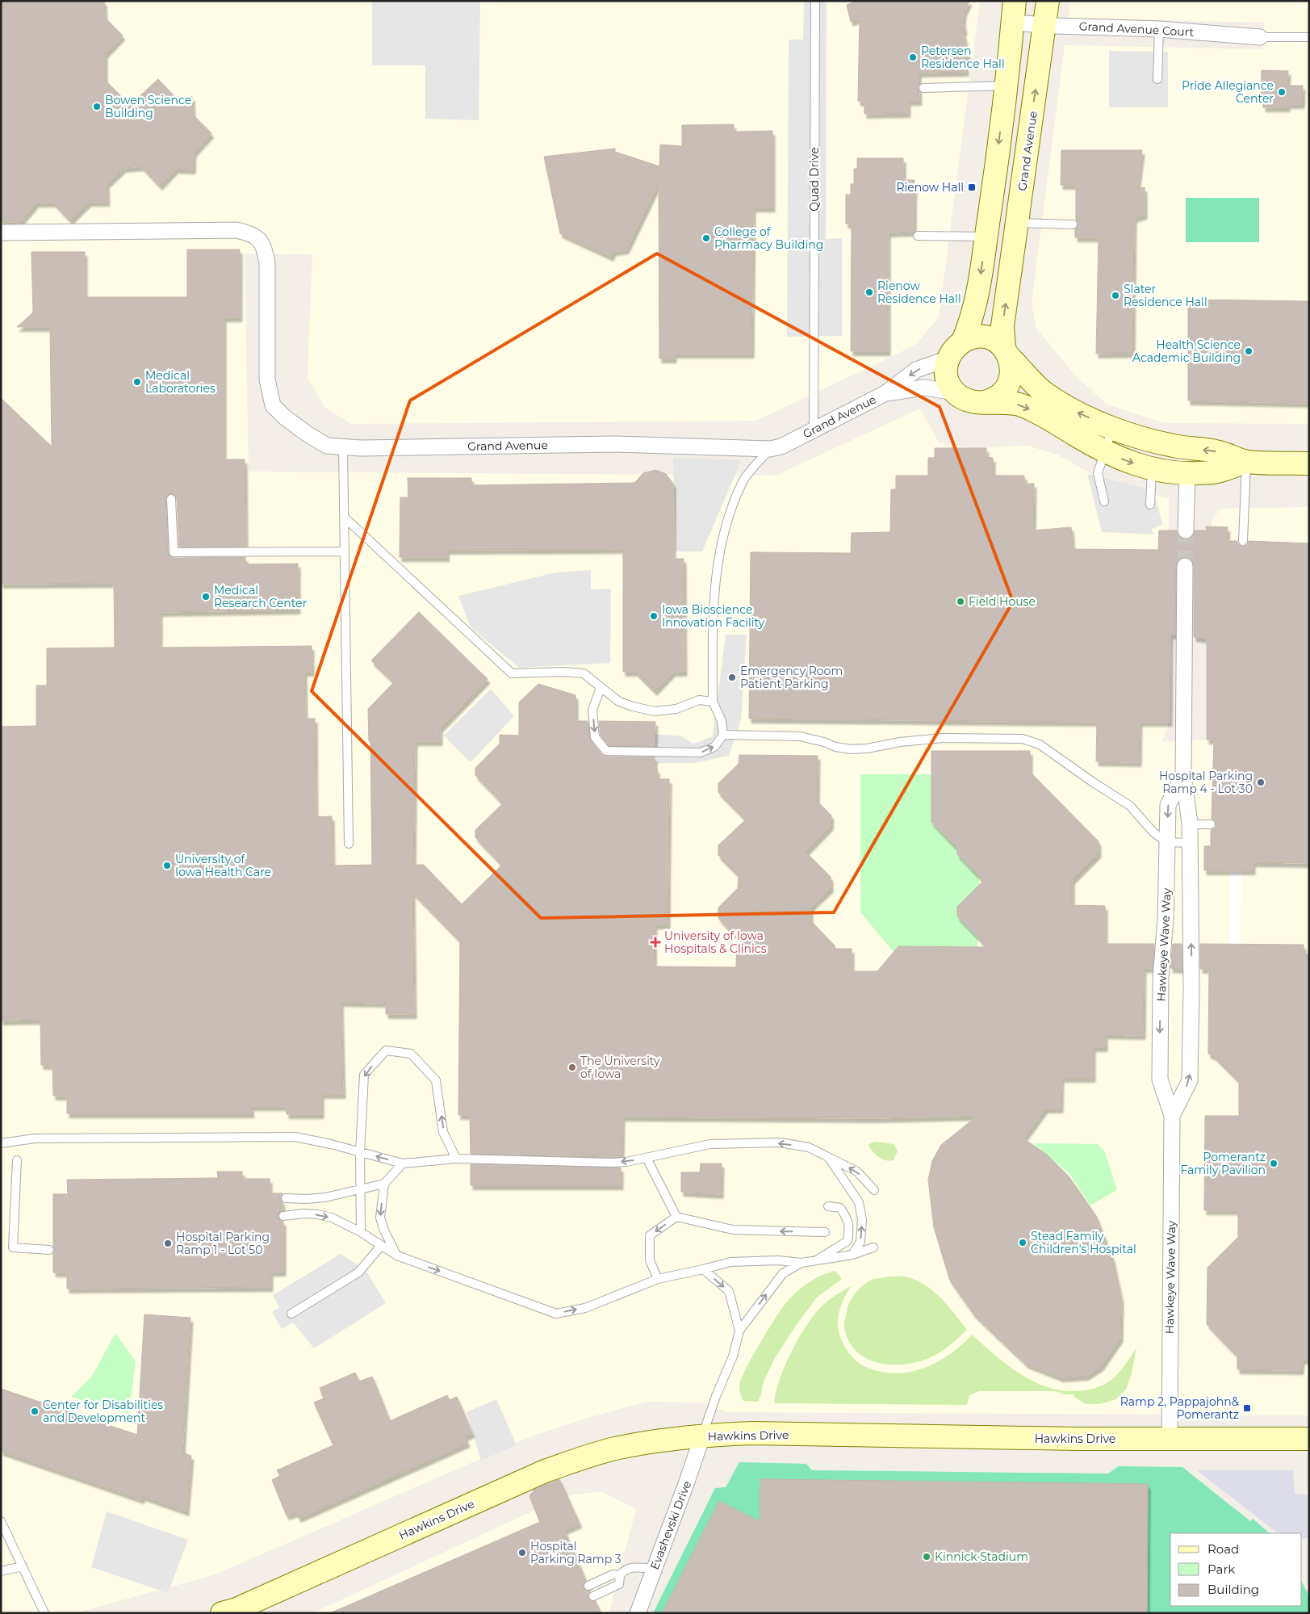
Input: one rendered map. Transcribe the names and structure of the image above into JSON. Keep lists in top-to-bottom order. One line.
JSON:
{"streets":{"main road":["Grand Avenue","Hawkins Drive"],"street":["Grand Avenue Court","Hawkeye Wave Way","Evashevski Drive"],"lane":["Quad Drive"]},"crossings":[["Grand Avenue Court","Grand Avenue"],["Grand Avenue","Quad Drive"],["Hawkeye Wave Way","Hawkins Drive"],["Hawkins Drive","Evashevski Drive"]],"places":{"other":["Petersen Residence Hall","Pride Allegiance Center","Bowen Science Building","College of Pharmacy Building","Rienow Residence Hall","Slater Residence Hall","Health Science Academic Building","Medical Laboratories","Medical Research Center","Field House","Iowa Bioscience Innovation Facility","Emergency Room Patient Parking","Hospital Parking Ramp 4 - Lot 30","University of Iowa Health Care","The University of Iowa","Pomerantz Family Pavilion","Stead Family Children's Hospital","Hospital Parking Ramp 1 - Lot 50","Center for Disabilities and Development","Hospital Parking Ramp 3","Kinnick Stadium"],"transit":["Rienow Hall","Ramp 2, Pappajohn& Pomerantz"],"health":["University of Iowa Hospitals & Clinics"]},"legend":["Road","Park","Building"]}
